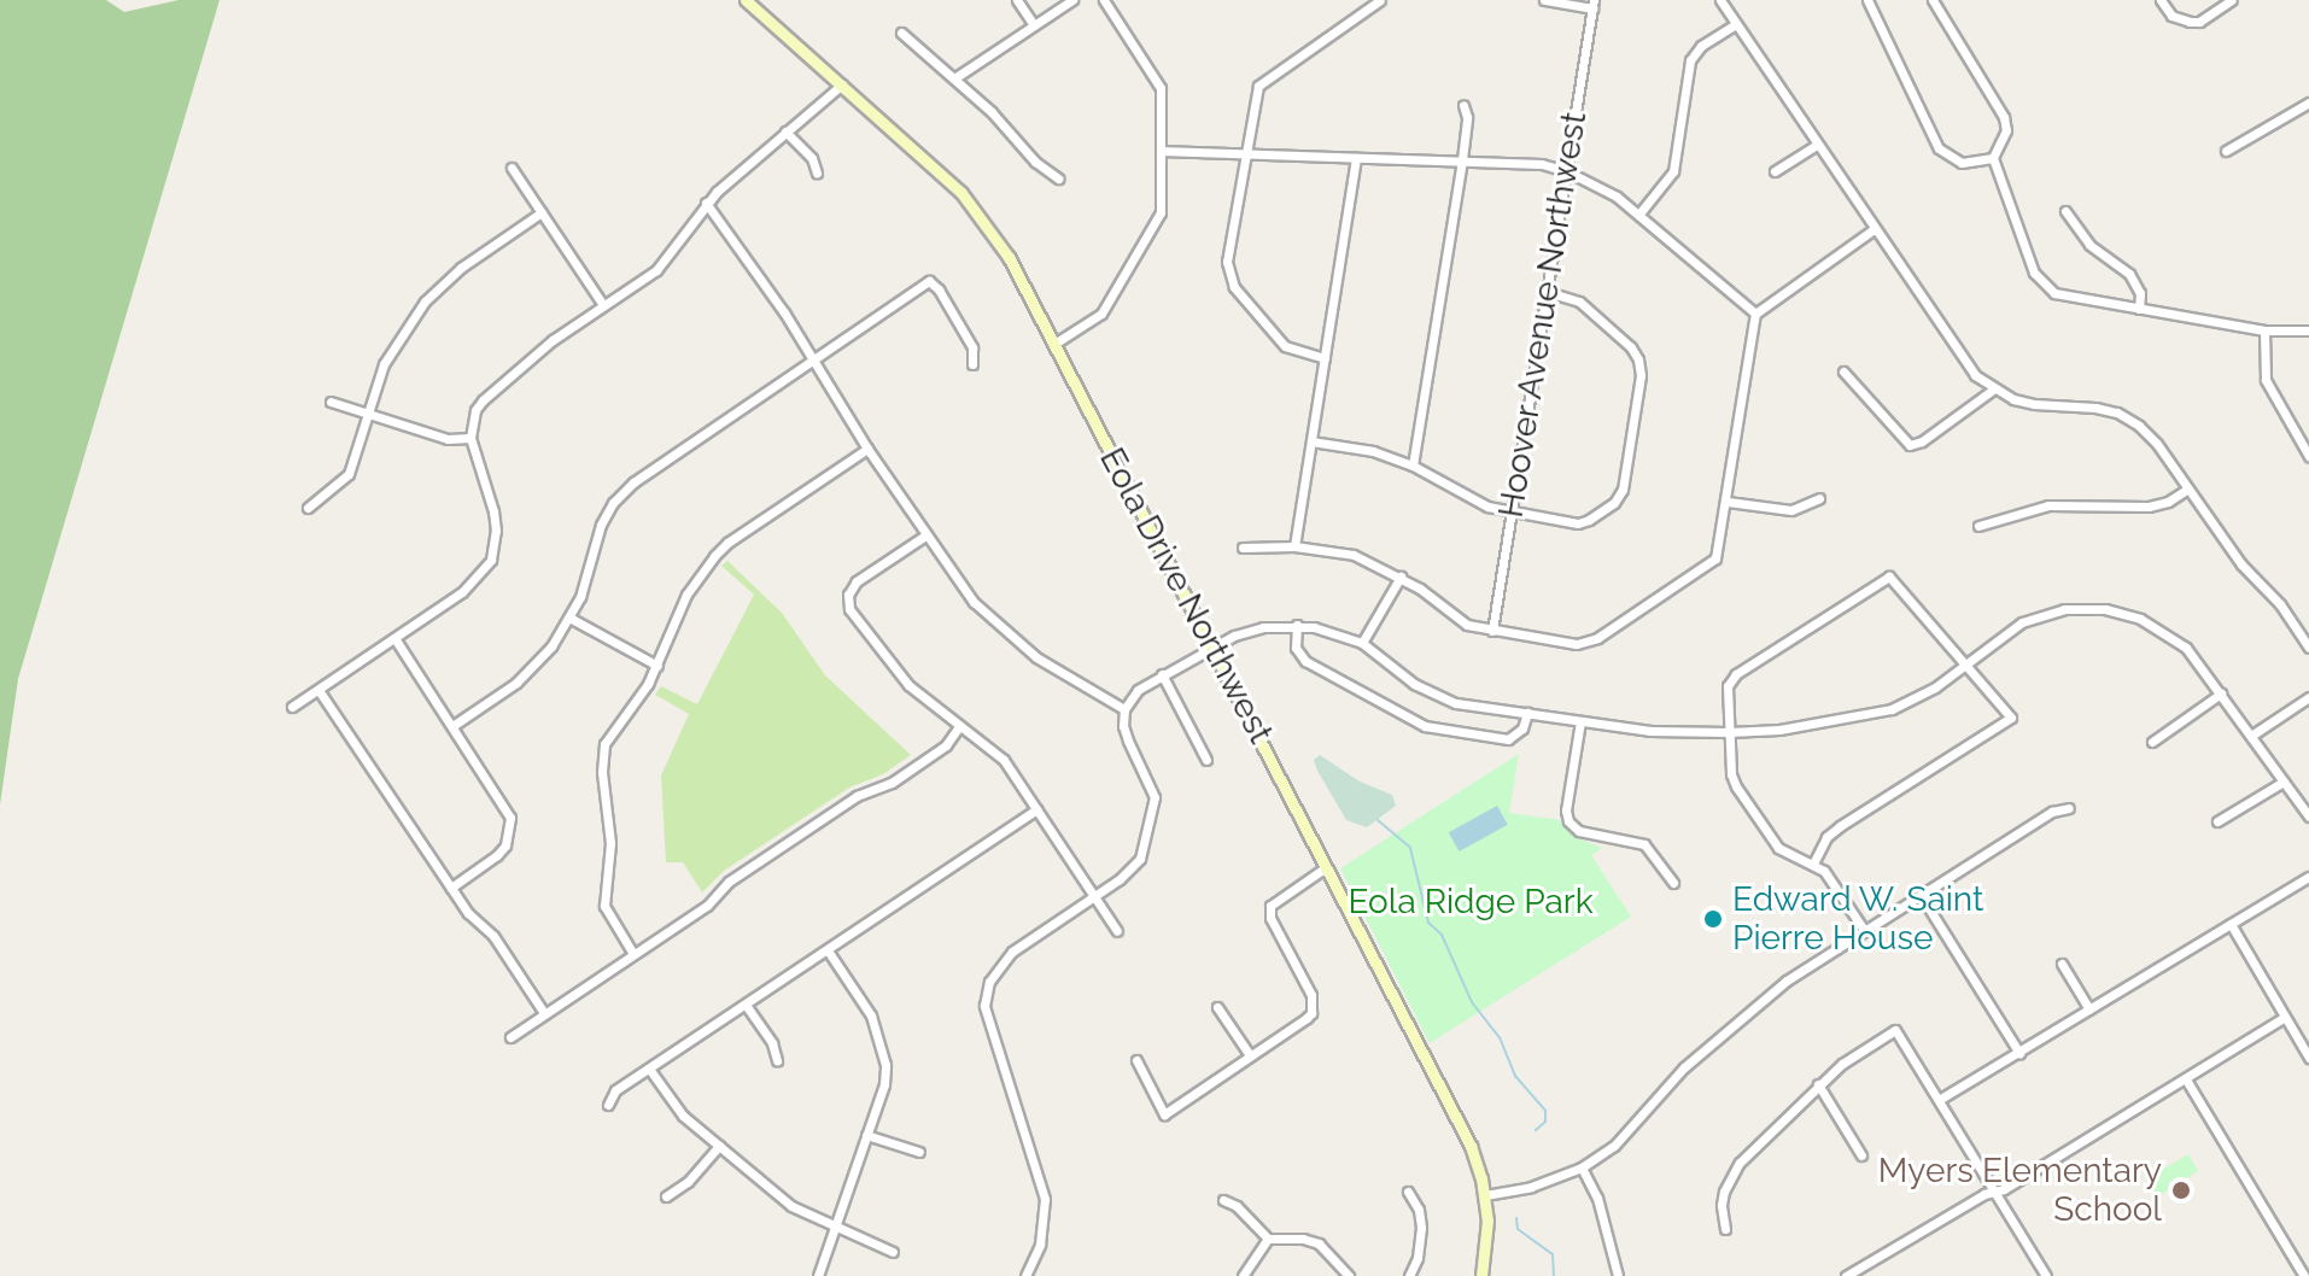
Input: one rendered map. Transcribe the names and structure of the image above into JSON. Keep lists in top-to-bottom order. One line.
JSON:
{"streets":{"main road":["Eola Drive Northwest"],"street":["Hoover Avenue Northwest"]},"parks":["Eola Ridge Park"],"places":["Edward W. Saint Pierre House","Myers Elementary School"]}
